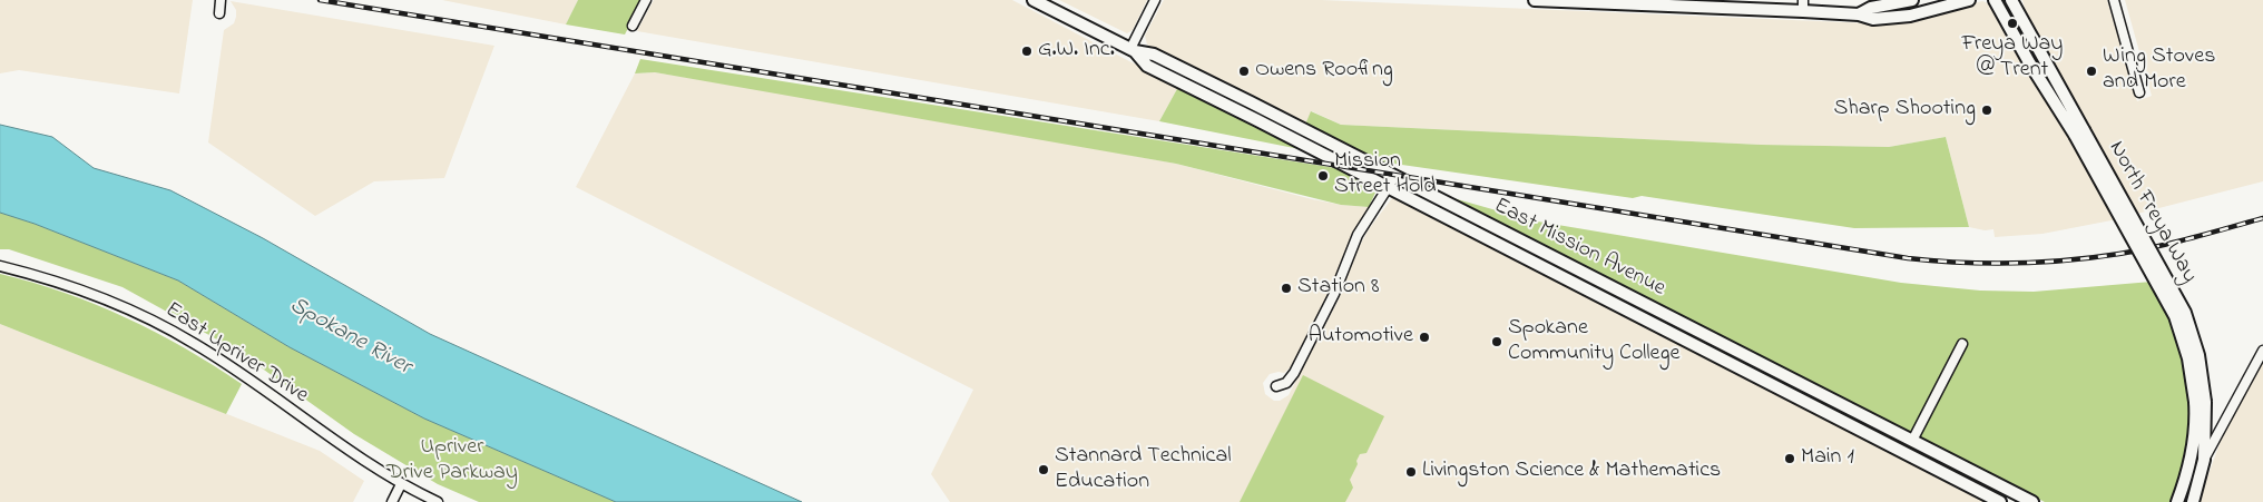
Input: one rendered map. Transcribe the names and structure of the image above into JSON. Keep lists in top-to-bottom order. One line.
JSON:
{"streets":{"main road":["North Freya Way","East Mission Avenue"],"street":["East Upriver Drive"]},"water":["Spokane River"],"parks":["Upriver Drive Parkway"],"places":["Freya Way @ Trent","G.W. Inc.","Owens Roofing","Wing Stoves and More","Sharp Shooting","Mission Street Hold","Station 8","Automotive","Spokane Community College","Main 1","Stannard Technical Education","Livingston Science & Mathematics"]}
